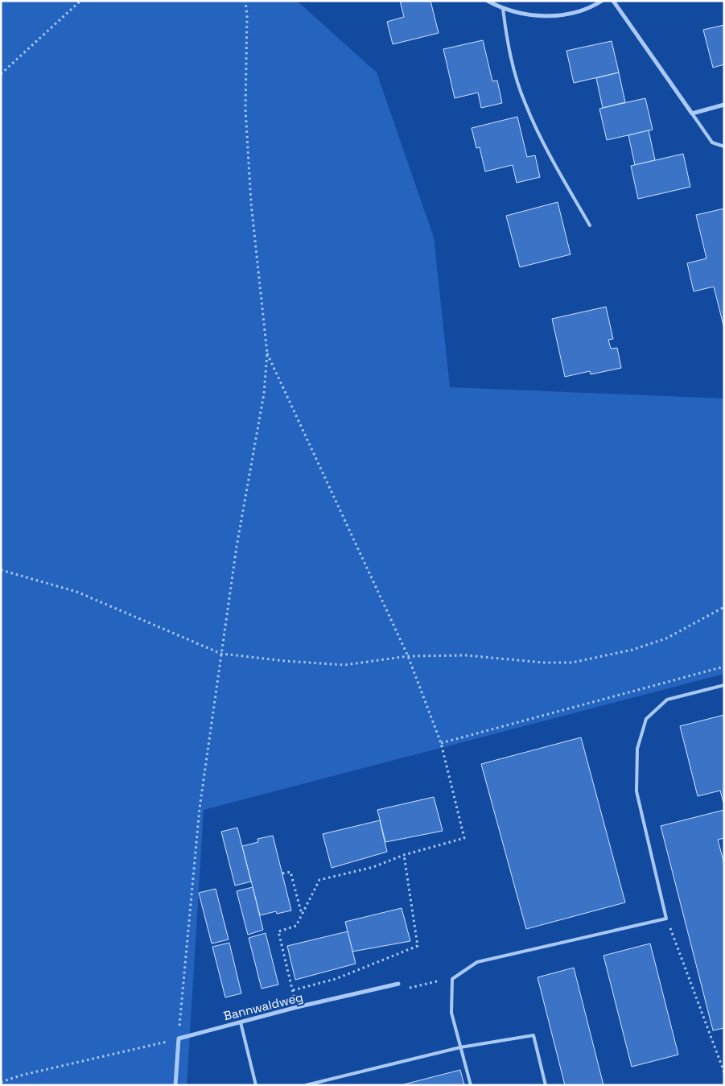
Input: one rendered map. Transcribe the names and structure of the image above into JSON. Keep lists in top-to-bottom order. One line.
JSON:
{"streets":{"street":["Bannwaldweg"]}}
